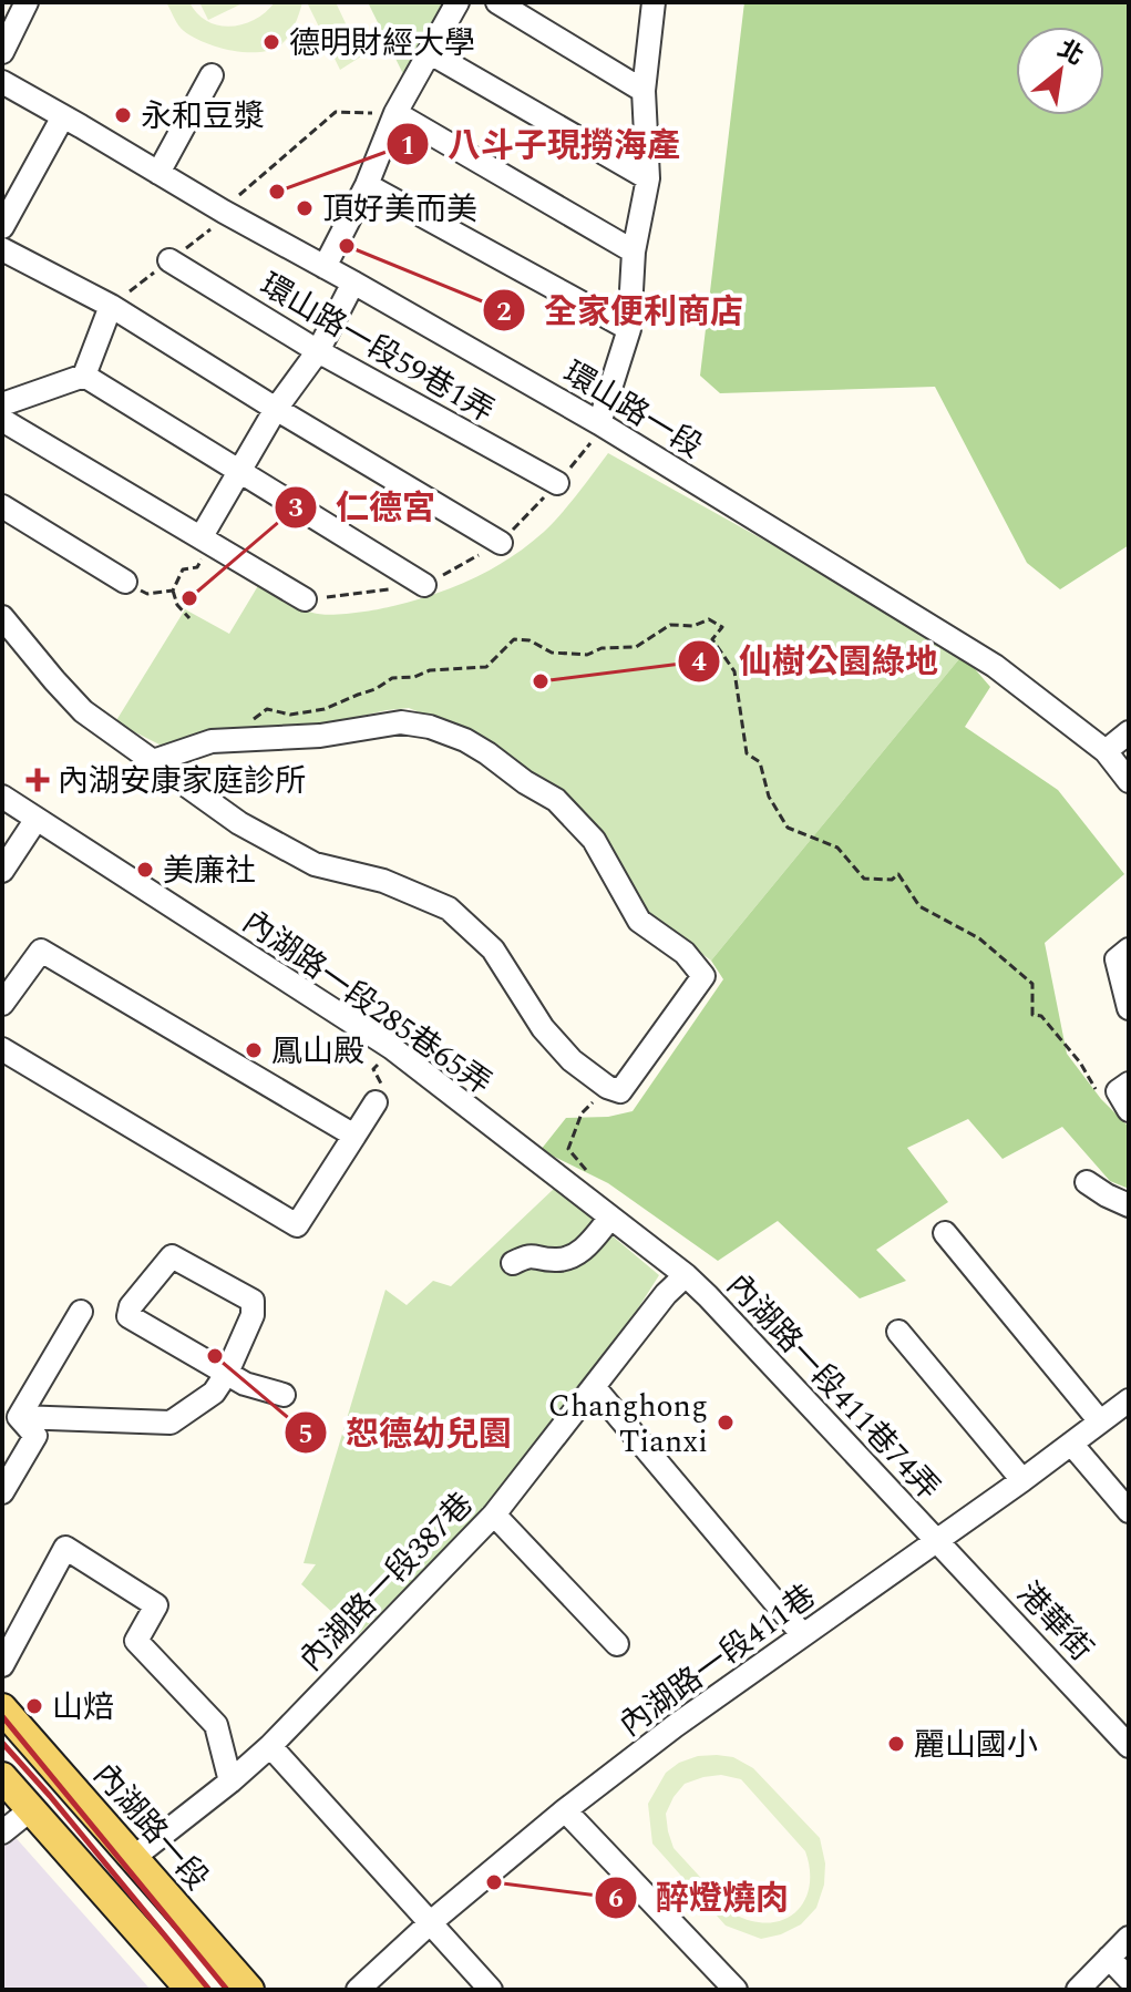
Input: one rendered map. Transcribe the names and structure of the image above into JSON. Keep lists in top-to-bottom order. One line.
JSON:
{"streets":{"main road":["內湖路一段"],"street":["環山路一段59巷1弄","環山路一段","內湖路一段285巷65弄","內湖路一段411巷74弄","內湖路一段387巷","港華街","內湖路一段411巷"]},"crossings":[["內湖路一段285巷65弄","內湖路一段411巷74弄"],["內湖路一段285巷65弄","內湖路一段387巷"],["內湖路一段411巷74弄","內湖路一段387巷"],["內湖路一段411巷74弄","港華街"],["內湖路一段411巷74弄","內湖路一段411巷"],["內湖路一段387巷","內湖路一段"],["港華街","內湖路一段411巷"]],"places":{"other":["德明財經大學","永和豆漿","八斗子現撈海產","頂好美而美","全家便利商店","仁德宮","仙樹公園綠地","美廉社","鳳山殿","恕德幼兒園","Changhong Tianxi","山焙","麗山國小","醉燈燒肉"],"health":["內湖安康家庭診所"]},"north":"top right"}
